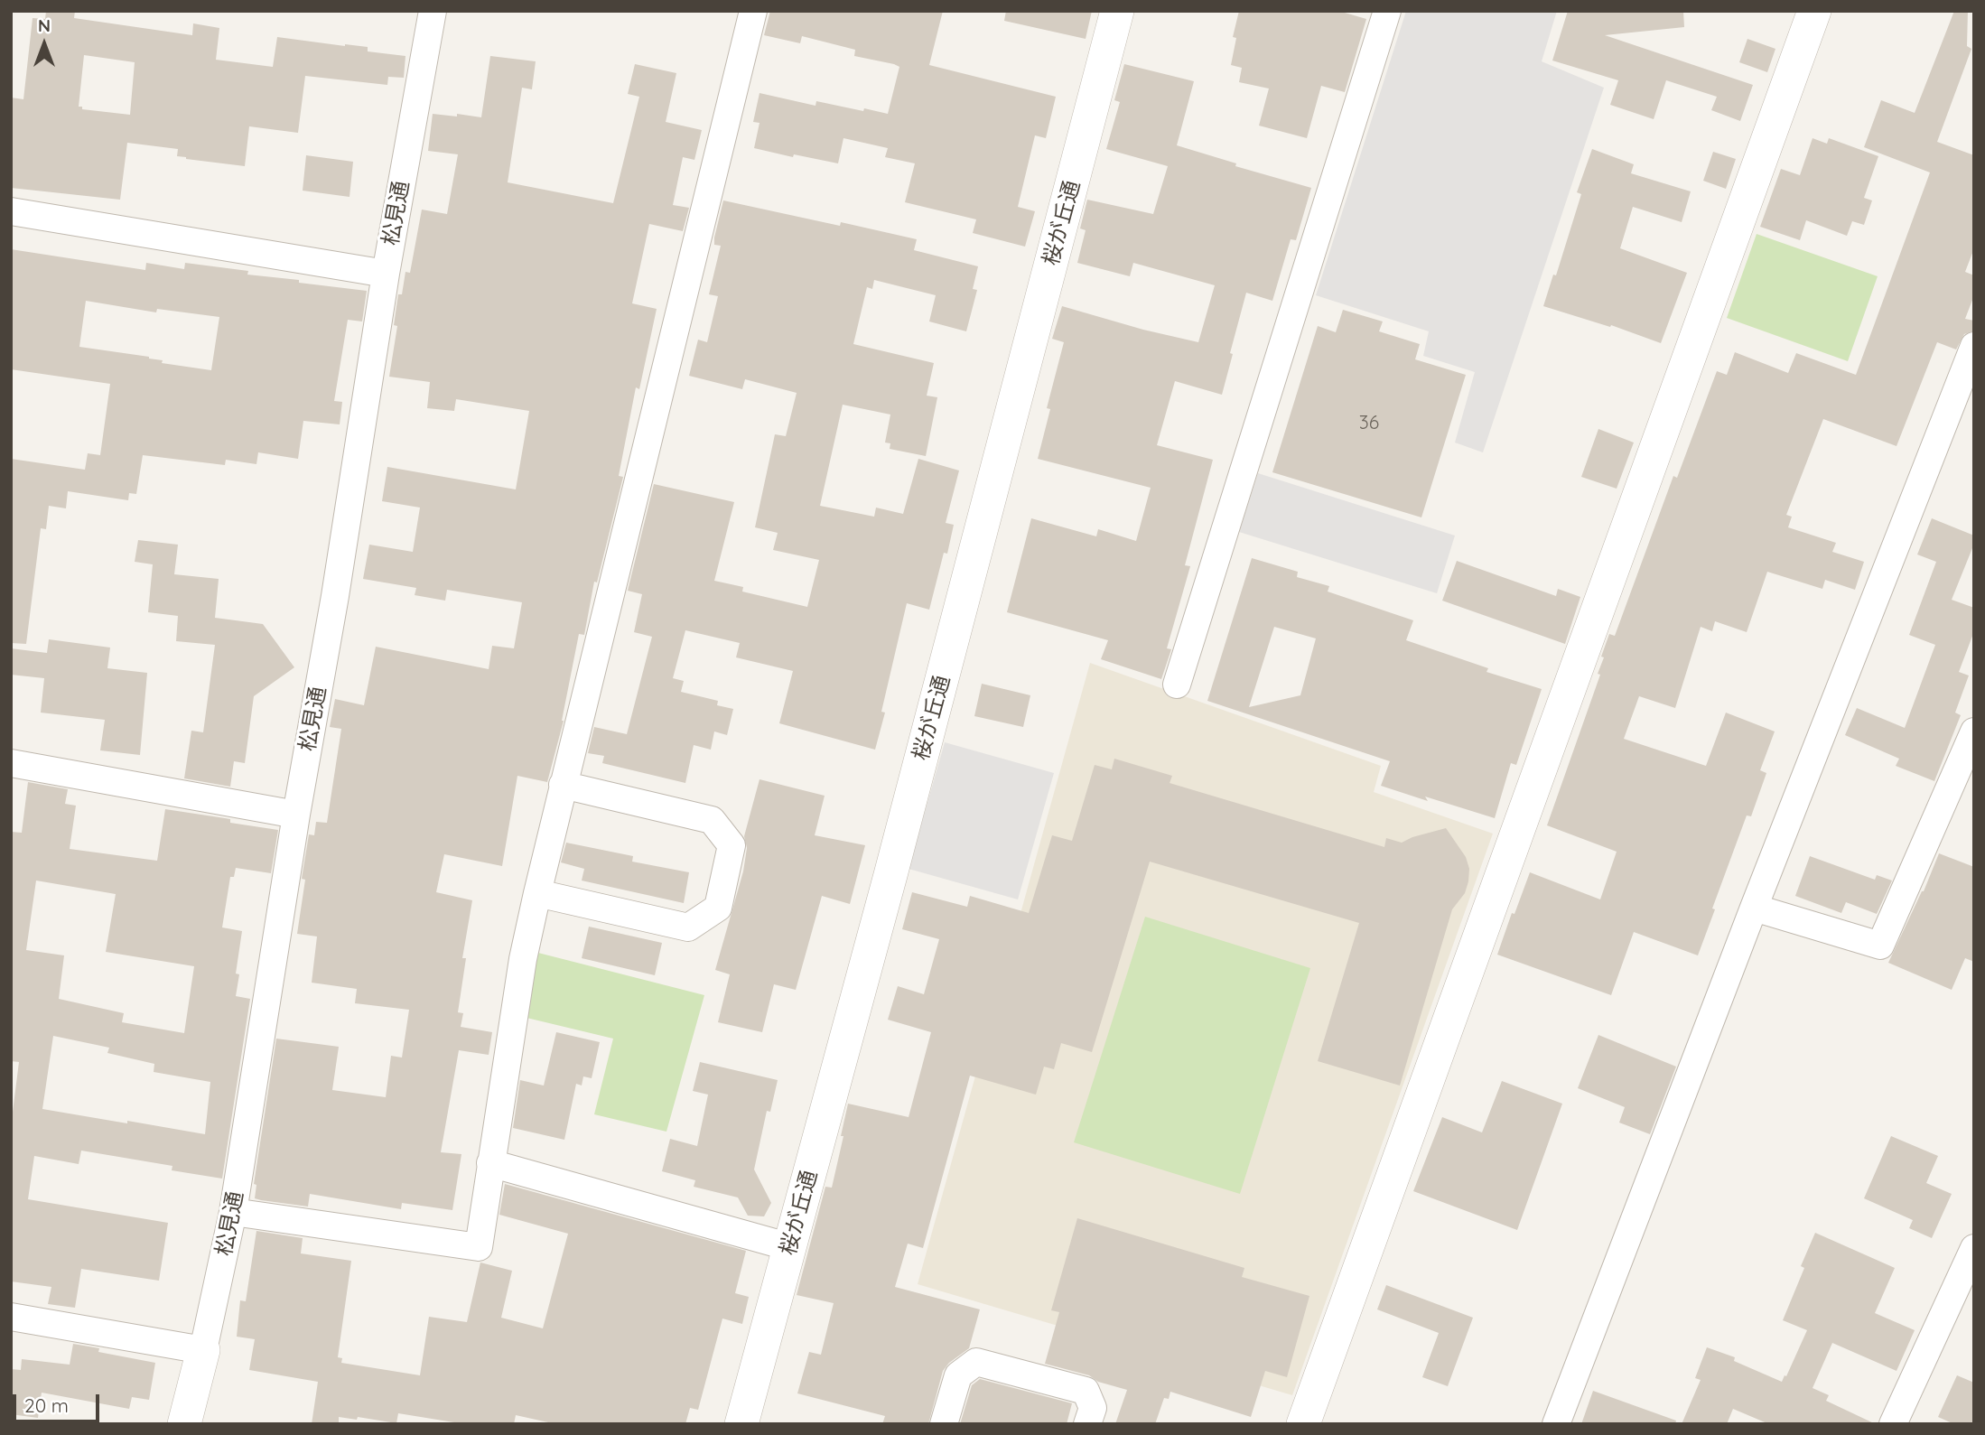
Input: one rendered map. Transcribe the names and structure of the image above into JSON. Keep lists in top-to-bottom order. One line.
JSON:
{"streets":{"street":["松見通","桜が丘通"]},"house_numbers":["36"],"scale_bar":"20 m","north":"top"}
